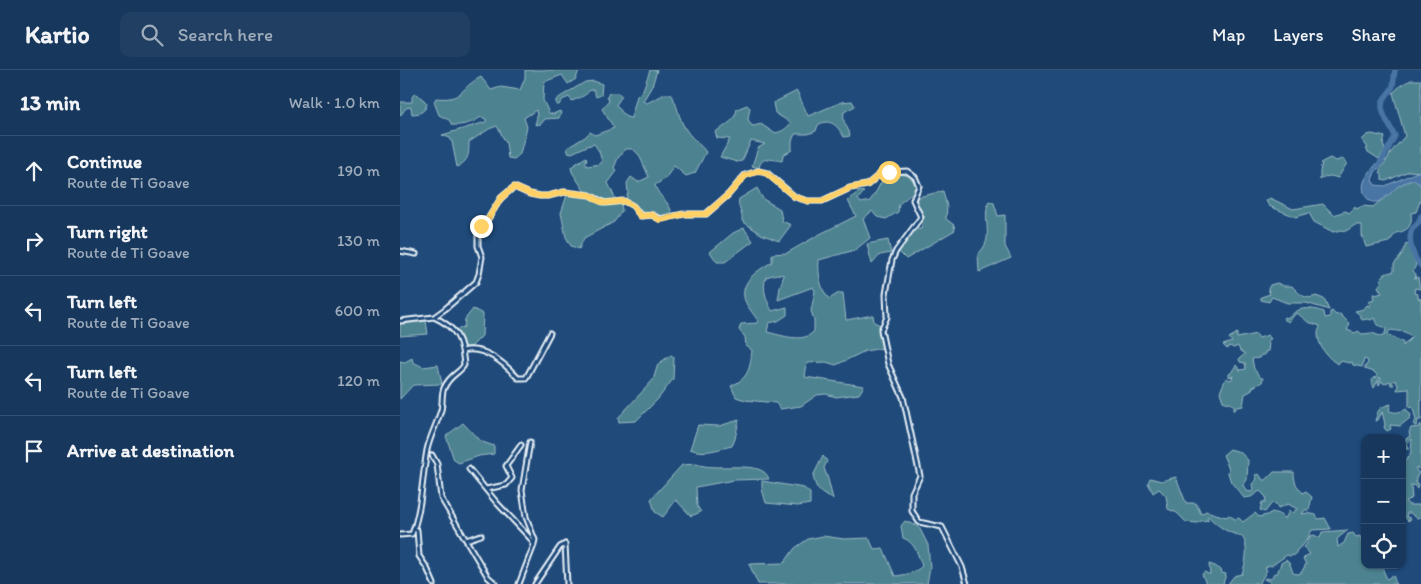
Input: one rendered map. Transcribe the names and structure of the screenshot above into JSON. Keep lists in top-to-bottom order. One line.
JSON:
{"page":{"header":"Kartio","search":"Search here","nav":["Map","Layers","Share"],"heading":["13 min","Walk · 1.0 km"],"list":[["Continue","Route de Ti Goave","190 m"],["Turn right","Route de Ti Goave","130 m"],["Turn left","Route de Ti Goave","600 m"],["Turn left","Route de Ti Goave","120 m"],"Arrive at destination"],"map_buttons":["+","−"]}}
